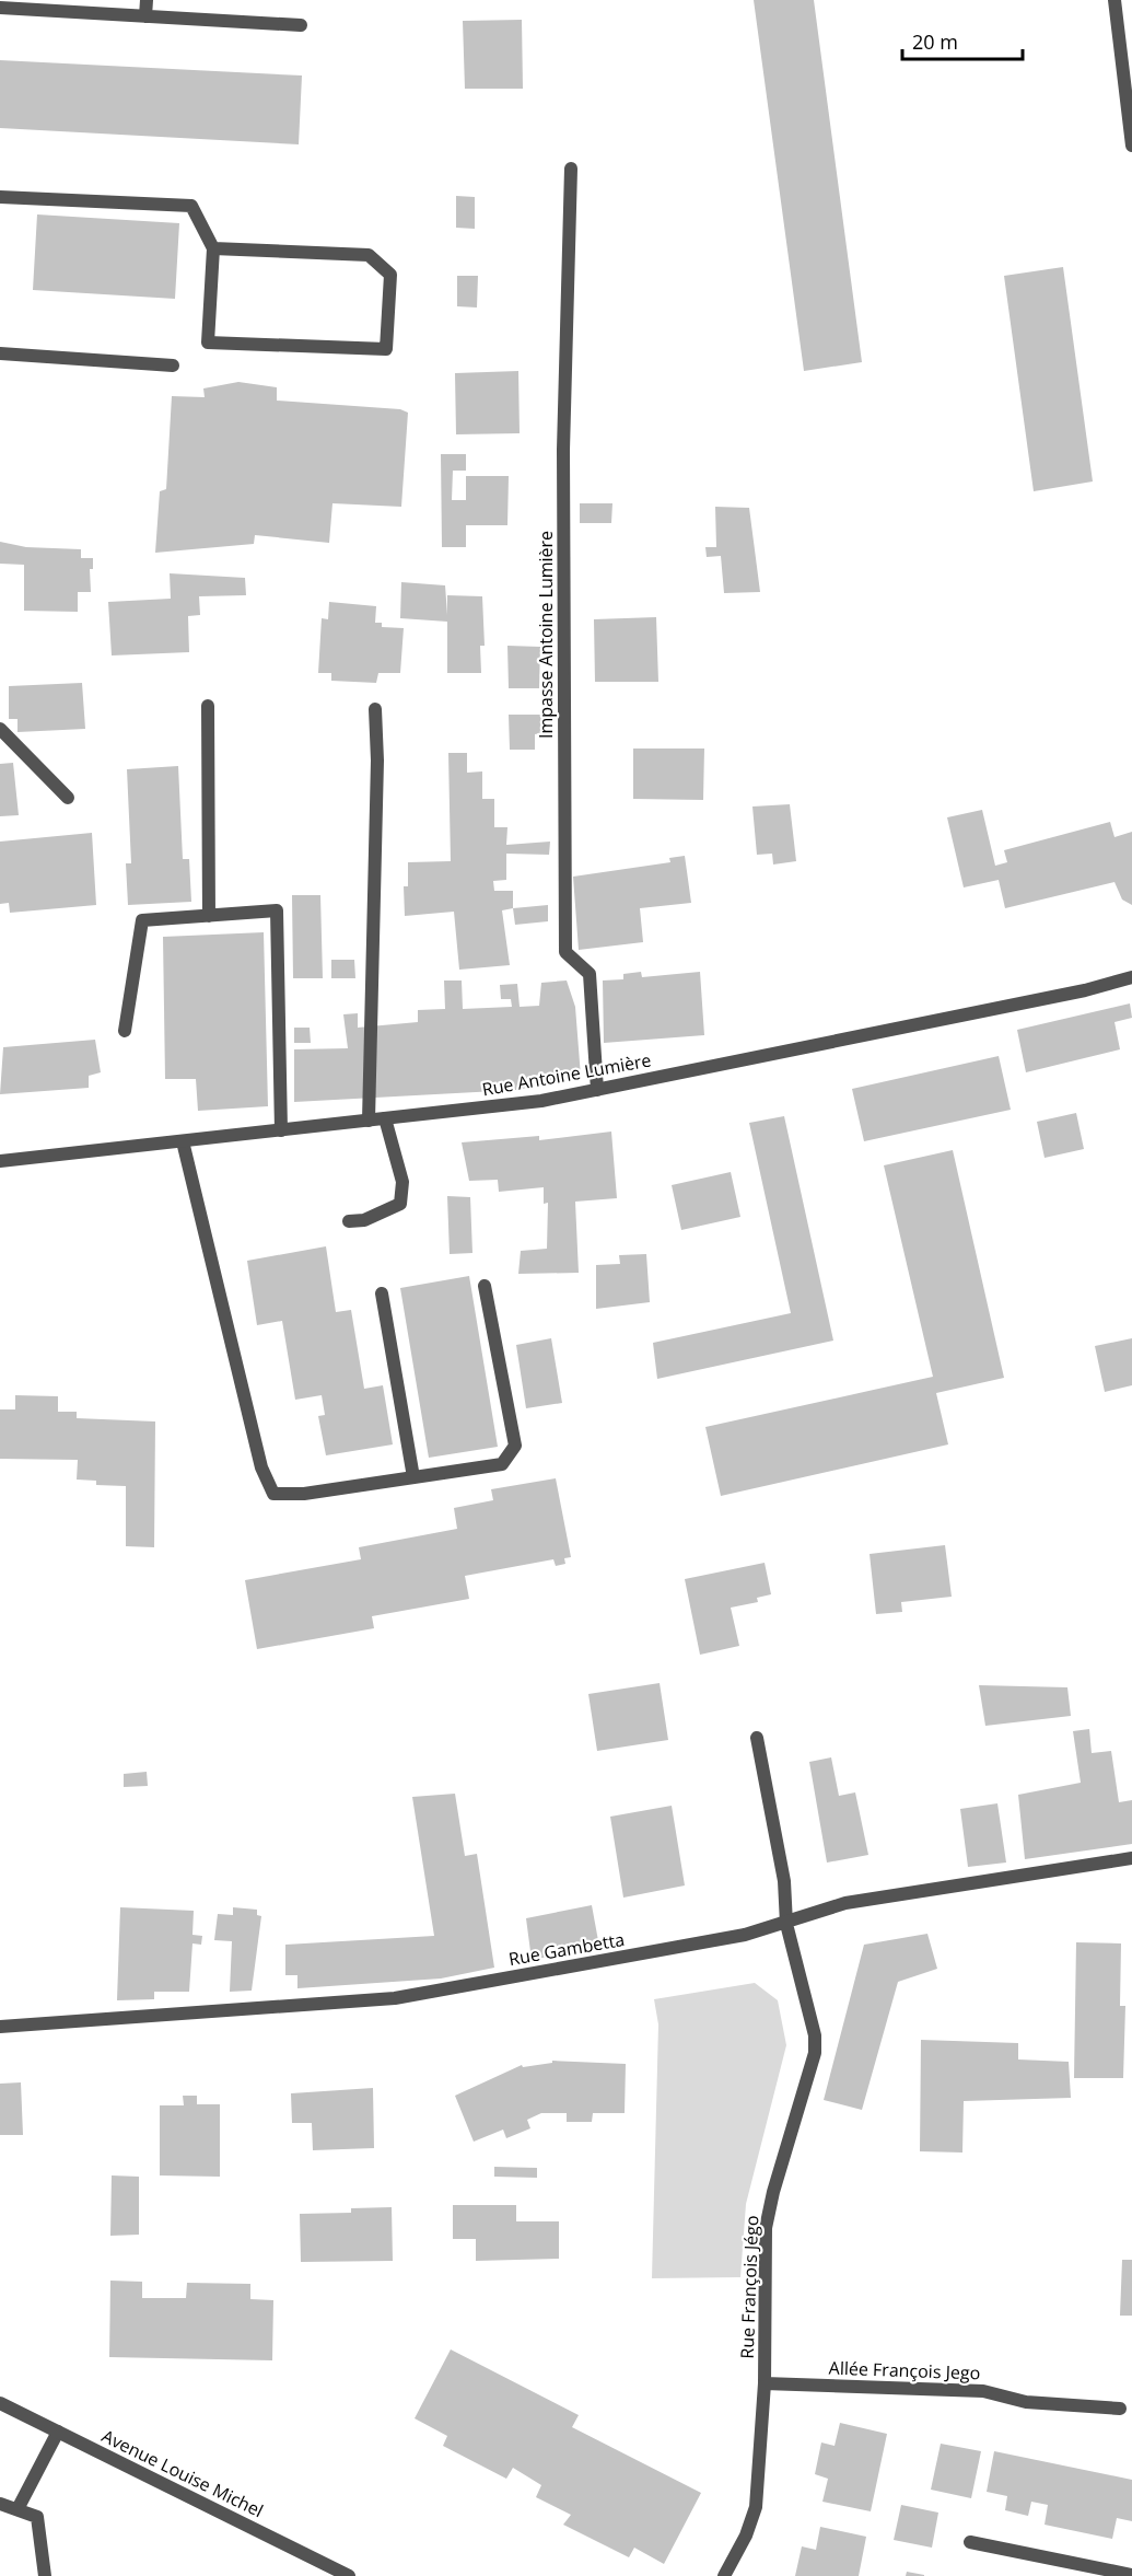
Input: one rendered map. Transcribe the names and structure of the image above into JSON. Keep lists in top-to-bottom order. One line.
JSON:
{"streets":{"street":["Impasse Antoine Lumière","Rue Antoine Lumière","Rue Gambetta","Rue François Jégo","Allée François Jego","Avenue Louise Michel"]},"crossings":[["Impasse Antoine Lumière","Rue Antoine Lumière"],["Rue Gambetta","Rue François Jégo"],["Rue François Jégo","Allée François Jego"]],"scale_bar":"20 m"}
